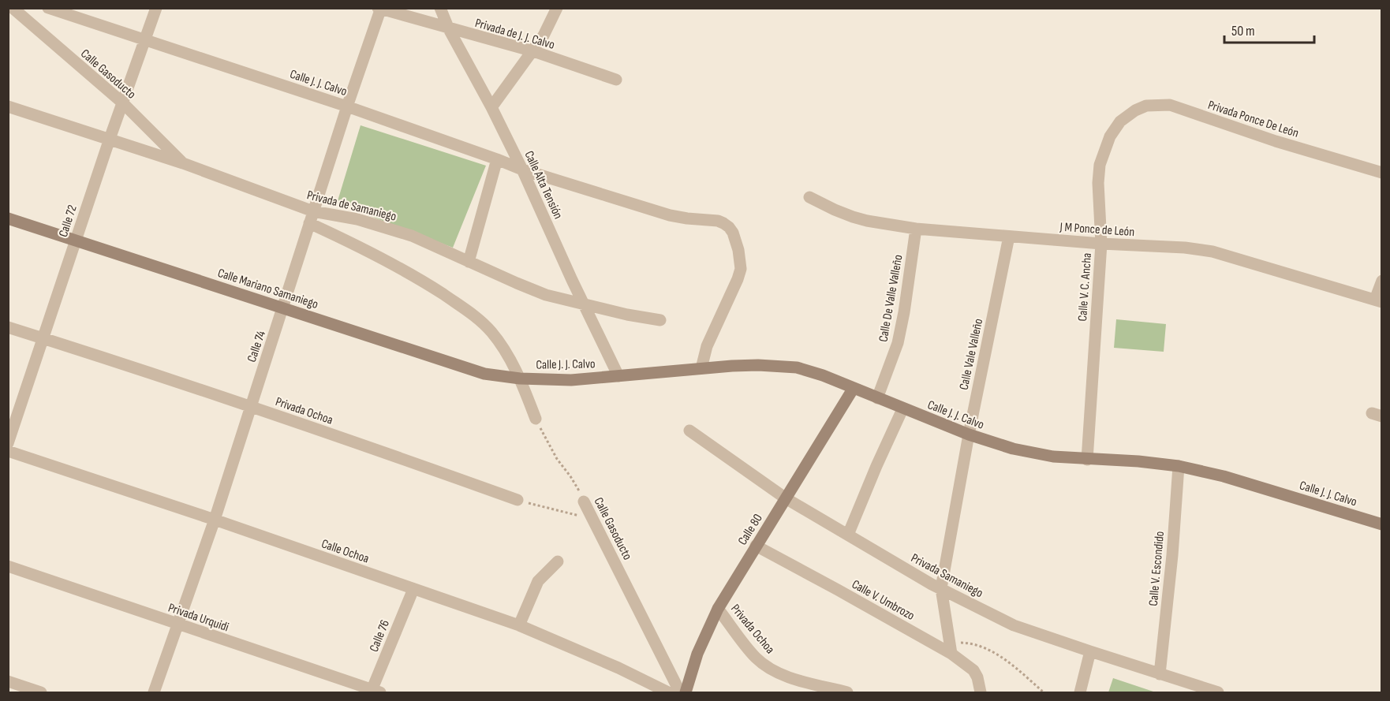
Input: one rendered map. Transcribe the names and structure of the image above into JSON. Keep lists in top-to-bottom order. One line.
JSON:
{"streets":{"street":["Privada de J. J. Calvo","Calle Gasoducto","Calle J. J. Calvo","Privada Ponce De León","Calle Alta Tensión","Privada de Samaniego","Calle 72","J M Ponce de León","Calle V. C. Ancha","Calle Mariano Samaniego","Calle De Valle Valleño","Calle 74","Calle Vale Valleño","Privada Ochoa","Calle 80","Calle Ochoa","Calle V. Escondido","Privada Samaniego","Calle V. Umbrozo","Privada Urquidi","Calle 76"]},"crossings":[["Privada de J. J. Calvo","Calle Alta Tensión"],["Privada de J. J. Calvo","Calle 74"],["Calle Gasoducto","Privada de Samaniego"],["Calle Gasoducto","Calle 72"],["Calle J. J. Calvo","Calle Alta Tensión"],["Calle J. J. Calvo","Privada de Samaniego"],["Calle J. J. Calvo","Calle 72"],["Calle J. J. Calvo","Calle V. C. Ancha"],["Calle J. J. Calvo","Calle Mariano Samaniego"],["Calle J. J. Calvo","Calle De Valle Valleño"],["Calle J. J. Calvo","Calle 74"],["Calle J. J. Calvo","Calle Vale Valleño"],["Calle J. J. Calvo","Calle 80"],["Calle J. J. Calvo","Calle V. Escondido"],["Privada Ponce De León","Calle V. C. Ancha"],["Calle Alta Tensión","Privada de Samaniego"],["Privada de Samaniego","Calle 72"],["Privada de Samaniego","Calle Mariano Samaniego"],["Privada de Samaniego","Calle 74"],["Calle 72","Calle Mariano Samaniego"],["Calle 72","Privada Ochoa"],["J M Ponce de León","Calle V. C. Ancha"],["J M Ponce de León","Calle De Valle Valleño"],["J M Ponce de León","Calle Vale Valleño"],["Calle Mariano Samaniego","Calle 74"],["Calle 74","Privada Ochoa"],["Calle 74","Calle Ochoa"],["Calle 74","Privada Urquidi"],["Calle Vale Valleño","Privada Samaniego"],["Calle Vale Valleño","Calle V. Umbrozo"],["Privada Ochoa","Calle 80"],["Calle 80","Privada Samaniego"],["Calle 80","Calle V. Umbrozo"],["Calle Ochoa","Calle 76"],["Calle V. Escondido","Privada Samaniego"],["Privada Urquidi","Calle 76"]],"scale_bar":"50 m"}
